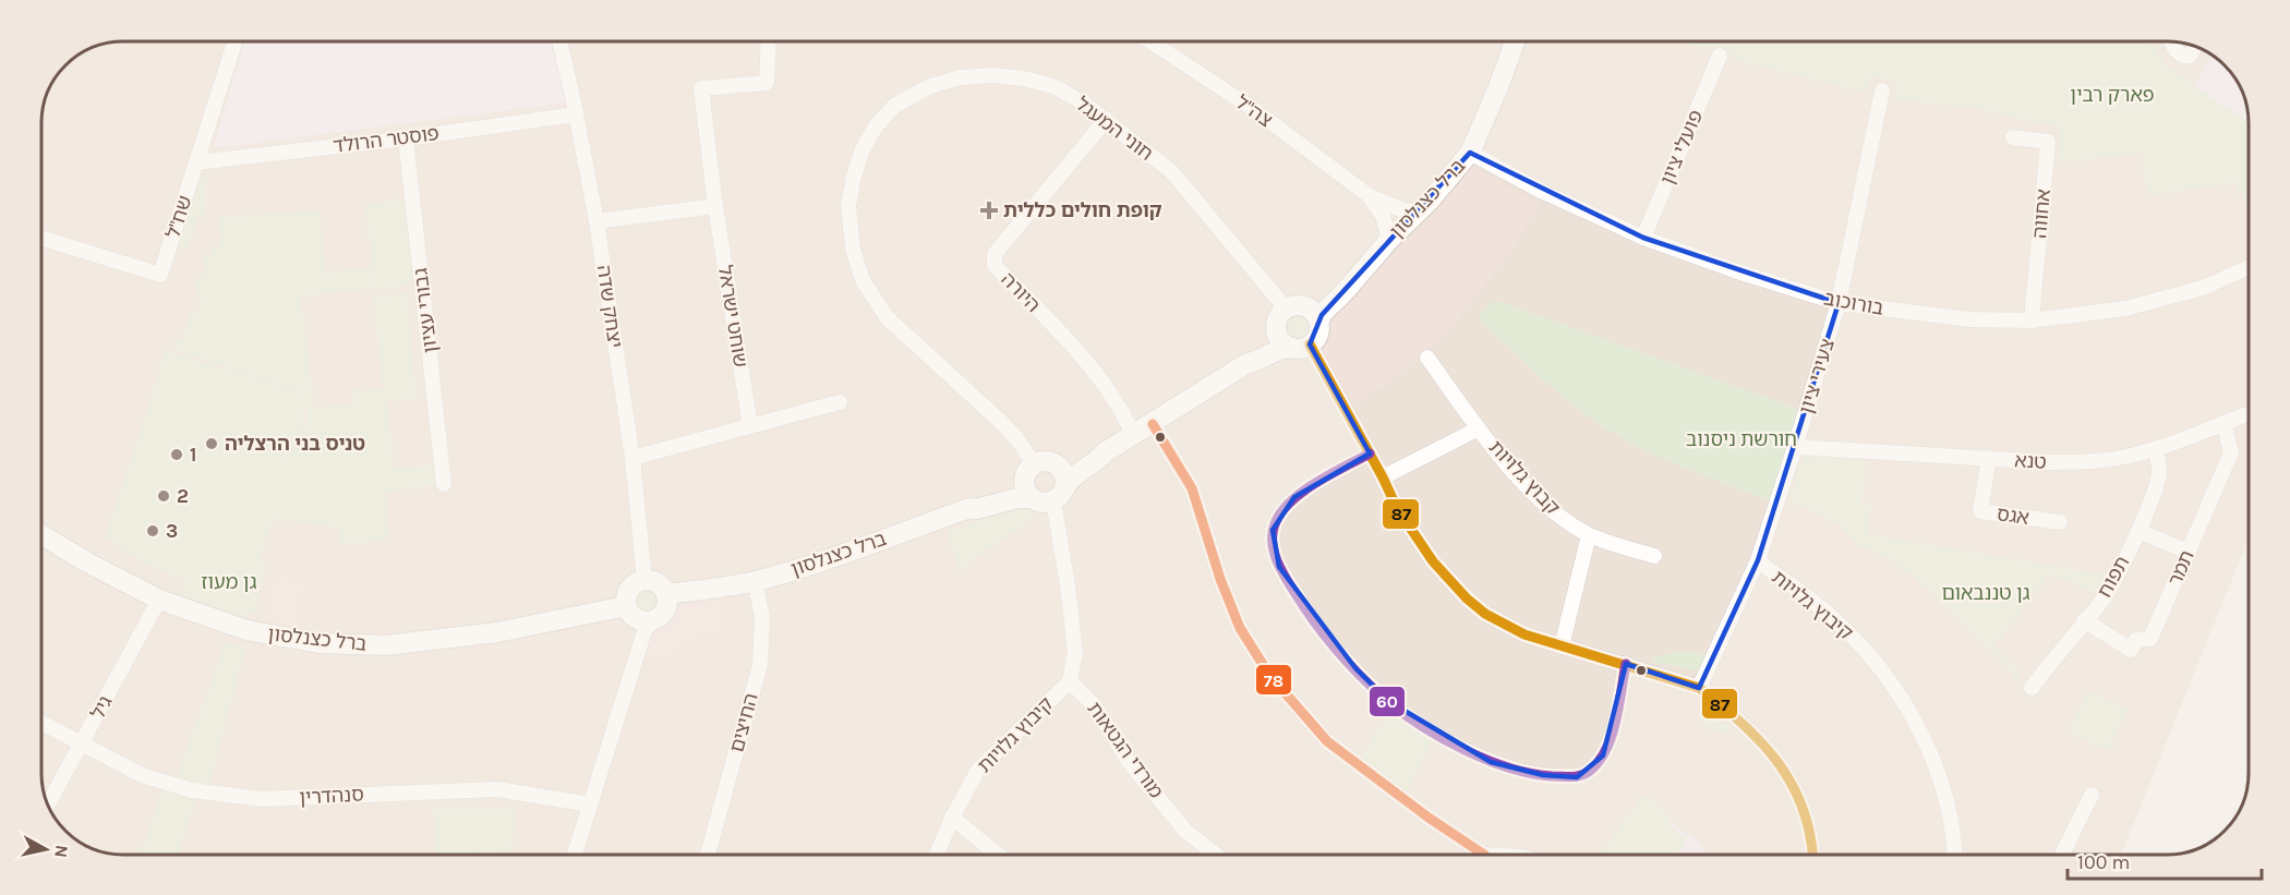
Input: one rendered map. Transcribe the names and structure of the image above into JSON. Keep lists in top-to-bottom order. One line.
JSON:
{"streets":{"street":["צה\"ל","חוני המעגל","פוסטר הרולד","פועלי ציון","ברל כצנלסון","אחווה","שח\"ל","היורה","בורוכוב","יצחק שדה","גבורי עציון","שוחט ישראל","צעירי ציון","טנא","קבוץ גלויות","אגס","תמר","תפוח","קיבוץ גלויות","גיל","החיצים","מורדי הגטאות","סנהדרין"]},"crossings":[["צה\"ל","ברל כצנלסון"],["חוני המעגל","ברל כצנלסון"],["חוני המעגל","היורה"],["פוסטר הרולד","שח\"ל"],["פוסטר הרולד","יצחק שדה"],["פוסטר הרולד","גבורי עציון"],["פועלי ציון","בורוכוב"],["ברל כצנלסון","היורה"],["ברל כצנלסון","בורוכוב"],["ברל כצנלסון","יצחק שדה"],["ברל כצנלסון","גיל"],["ברל כצנלסון","החיצים"],["אחווה","בורוכוב"],["בורוכוב","צעירי ציון"],["צעירי ציון","טנא"],["צעירי ציון","קיבוץ גלויות"],["טנא","אגס"],["טנא","תמר"],["טנא","תפוח"],["תמר","תפוח"],["קיבוץ גלויות","מורדי הגטאות"],["גיל","סנהדרין"]],"parks":["פארק רבין","חורשת ניסנוב","גן מעוז","גן טננבאום"],"places":{"health":["קופת חולים כללית"],"other":["טניס בני הרצליה","1","2","3"]},"lines":["transit line 87","transit line 78","transit line 60"],"scale_bar":"100 m","north":"right"}
